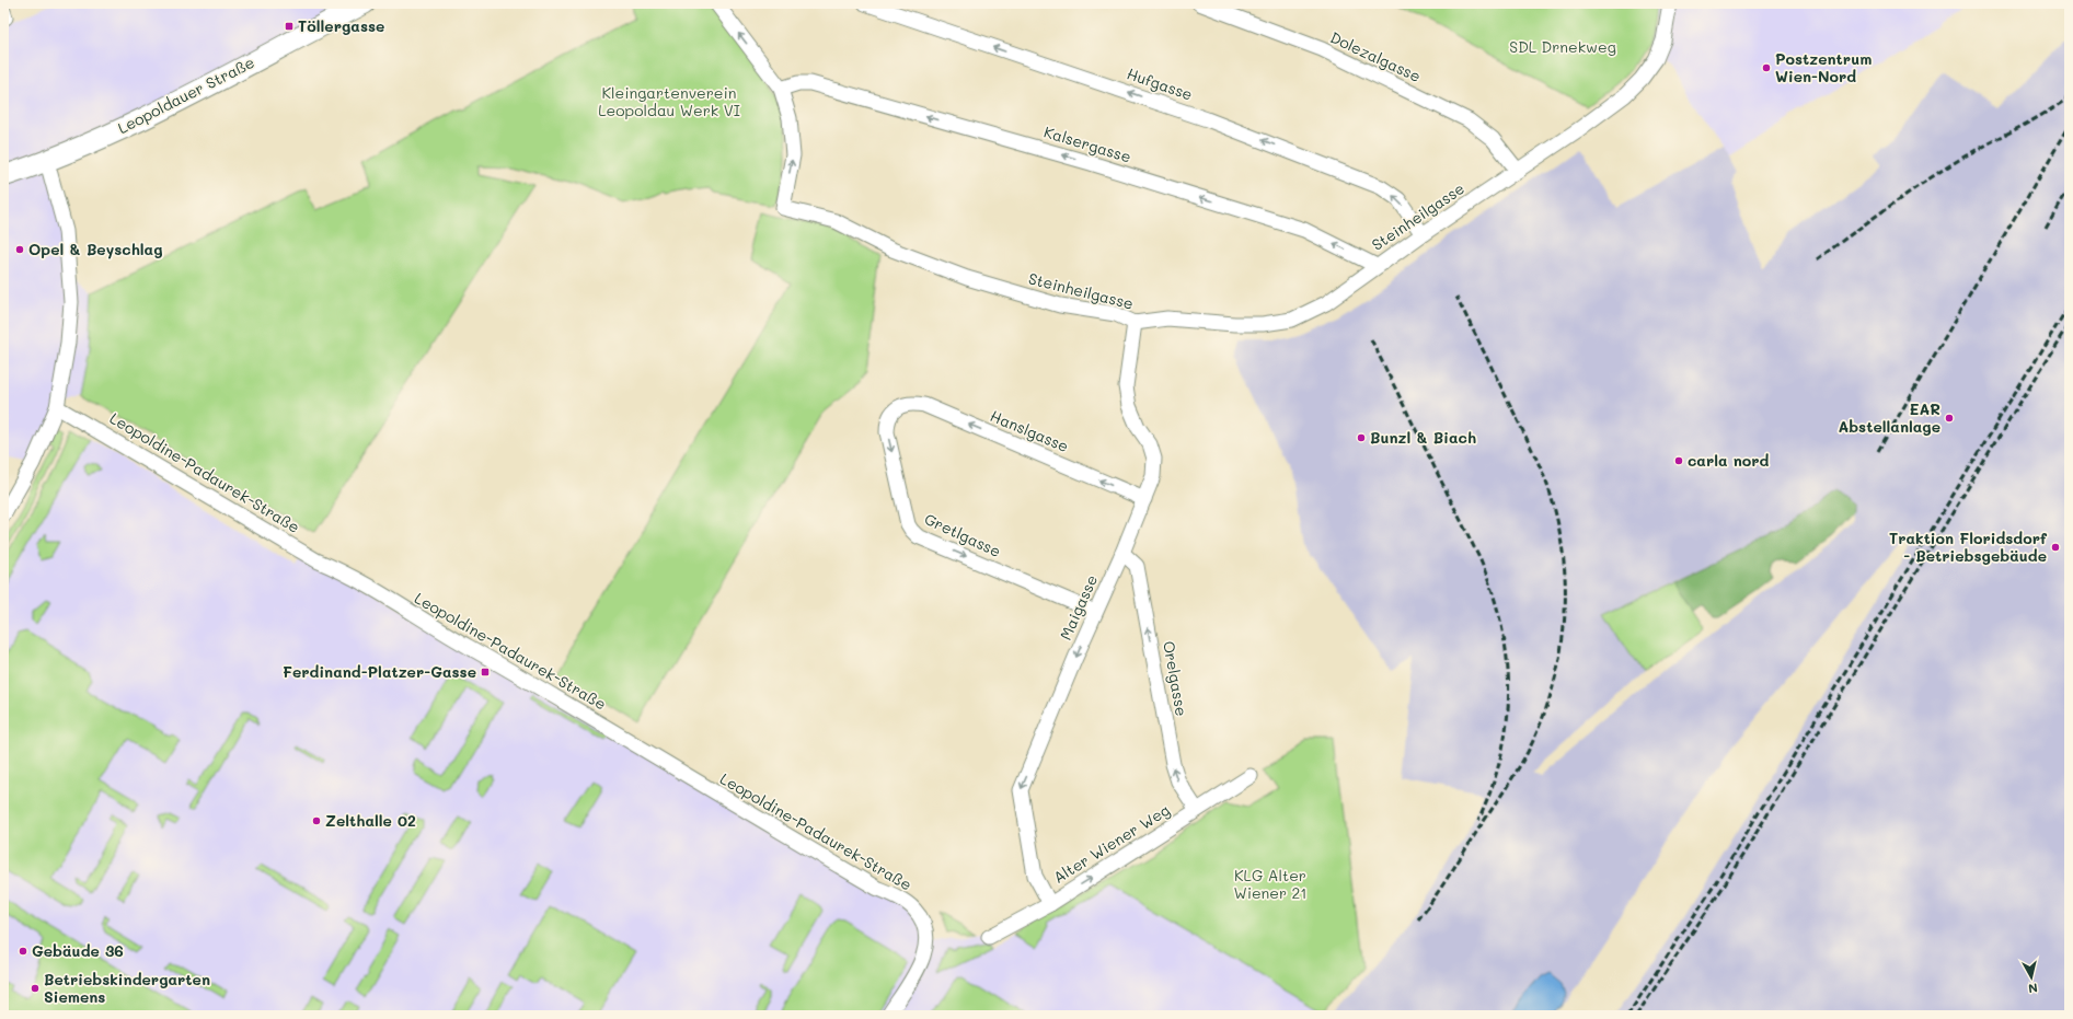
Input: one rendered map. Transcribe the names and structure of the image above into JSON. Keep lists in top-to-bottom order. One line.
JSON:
{"streets":{"main road":["Leopoldauer Straße"],"street":["Dolezalgasse","Hufgasse","Kalsergasse","Steinheilgasse","Hanslgasse","Leopoldine-Padaurek-Straße","Gretlgasse","Maigasse","Orelgasse","Alter Wiener Weg"]},"crossings":[["Dolezalgasse","Steinheilgasse"],["Hufgasse","Steinheilgasse"],["Kalsergasse","Steinheilgasse"],["Steinheilgasse","Maigasse"],["Hanslgasse","Gretlgasse"],["Hanslgasse","Maigasse"],["Gretlgasse","Maigasse"],["Maigasse","Orelgasse"],["Maigasse","Alter Wiener Weg"],["Orelgasse","Alter Wiener Weg"]],"one_way":["Hufgasse","Kalsergasse","Steinheilgasse","Hanslgasse","Gretlgasse","Maigasse","Orelgasse","Alter Wiener Weg"],"parks":["SDL Drnekweg","Kleingartenverein Leopoldau Werk VI","KLG Alter Wiener 21"],"places":{"transit":["Töllergasse","Ferdinand-Platzer-Gasse"],"other":["Postzentrum Wien-Nord","Opel & Beyschlag","EAR Abstellanlage","Bunzl & Biach","carla nord","Traktion Floridsdorf - Betriebsgebäude","Zelthalle 02","Gebäude 36","Betriebskindergarten Siemens"]},"north":"bottom"}
